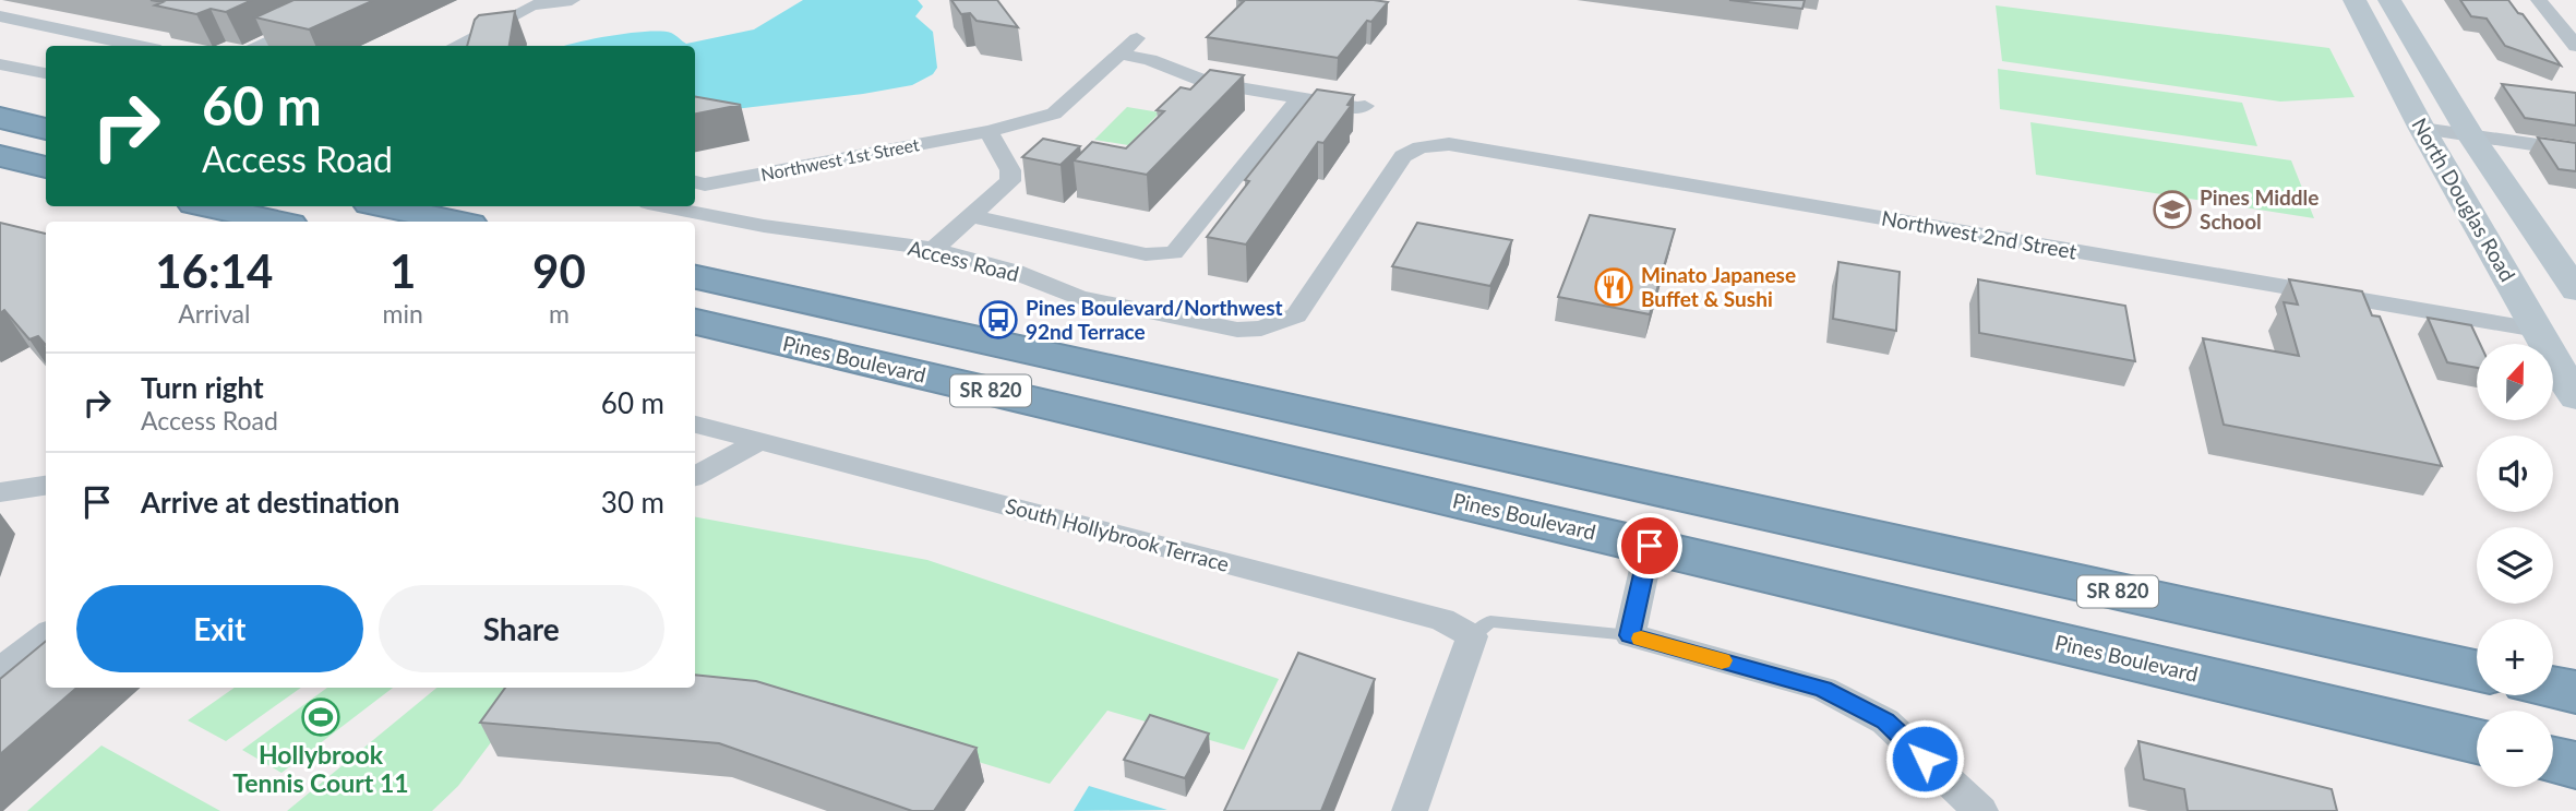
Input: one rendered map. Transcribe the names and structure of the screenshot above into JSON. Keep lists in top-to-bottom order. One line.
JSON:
{"streets":{"highway":["Pines Boulevard","SR 820"],"main road":["North Douglas Road"],"street":["Northwest 1st Street","Northwest 2nd Street","Access Road","South Hollybrook Terrace"]},"crossings":[["North Douglas Road","Northwest 2nd Street"],["Northwest 2nd Street","Access Road"]],"places":{"school or university":["Pines Middle School"],"restaurant":["Minato Japanese Buffet & Sushi"],"bus stop":["Pines Boulevard/Northwest 92nd Terrace"],"sports":["Hollybrook Tennis Court 11"]},"north":"top","page":{"turn":["60 m","Access Road"],"eta":["16:14","Arrival","1","min","90","m"],"map_buttons":["+","−"],"list":[{"name":"Turn right","note":"Access Road","value":"60 m"},{"name":"Arrive at destination","value":"30 m"}],"buttons":["Exit","Share"]}}
